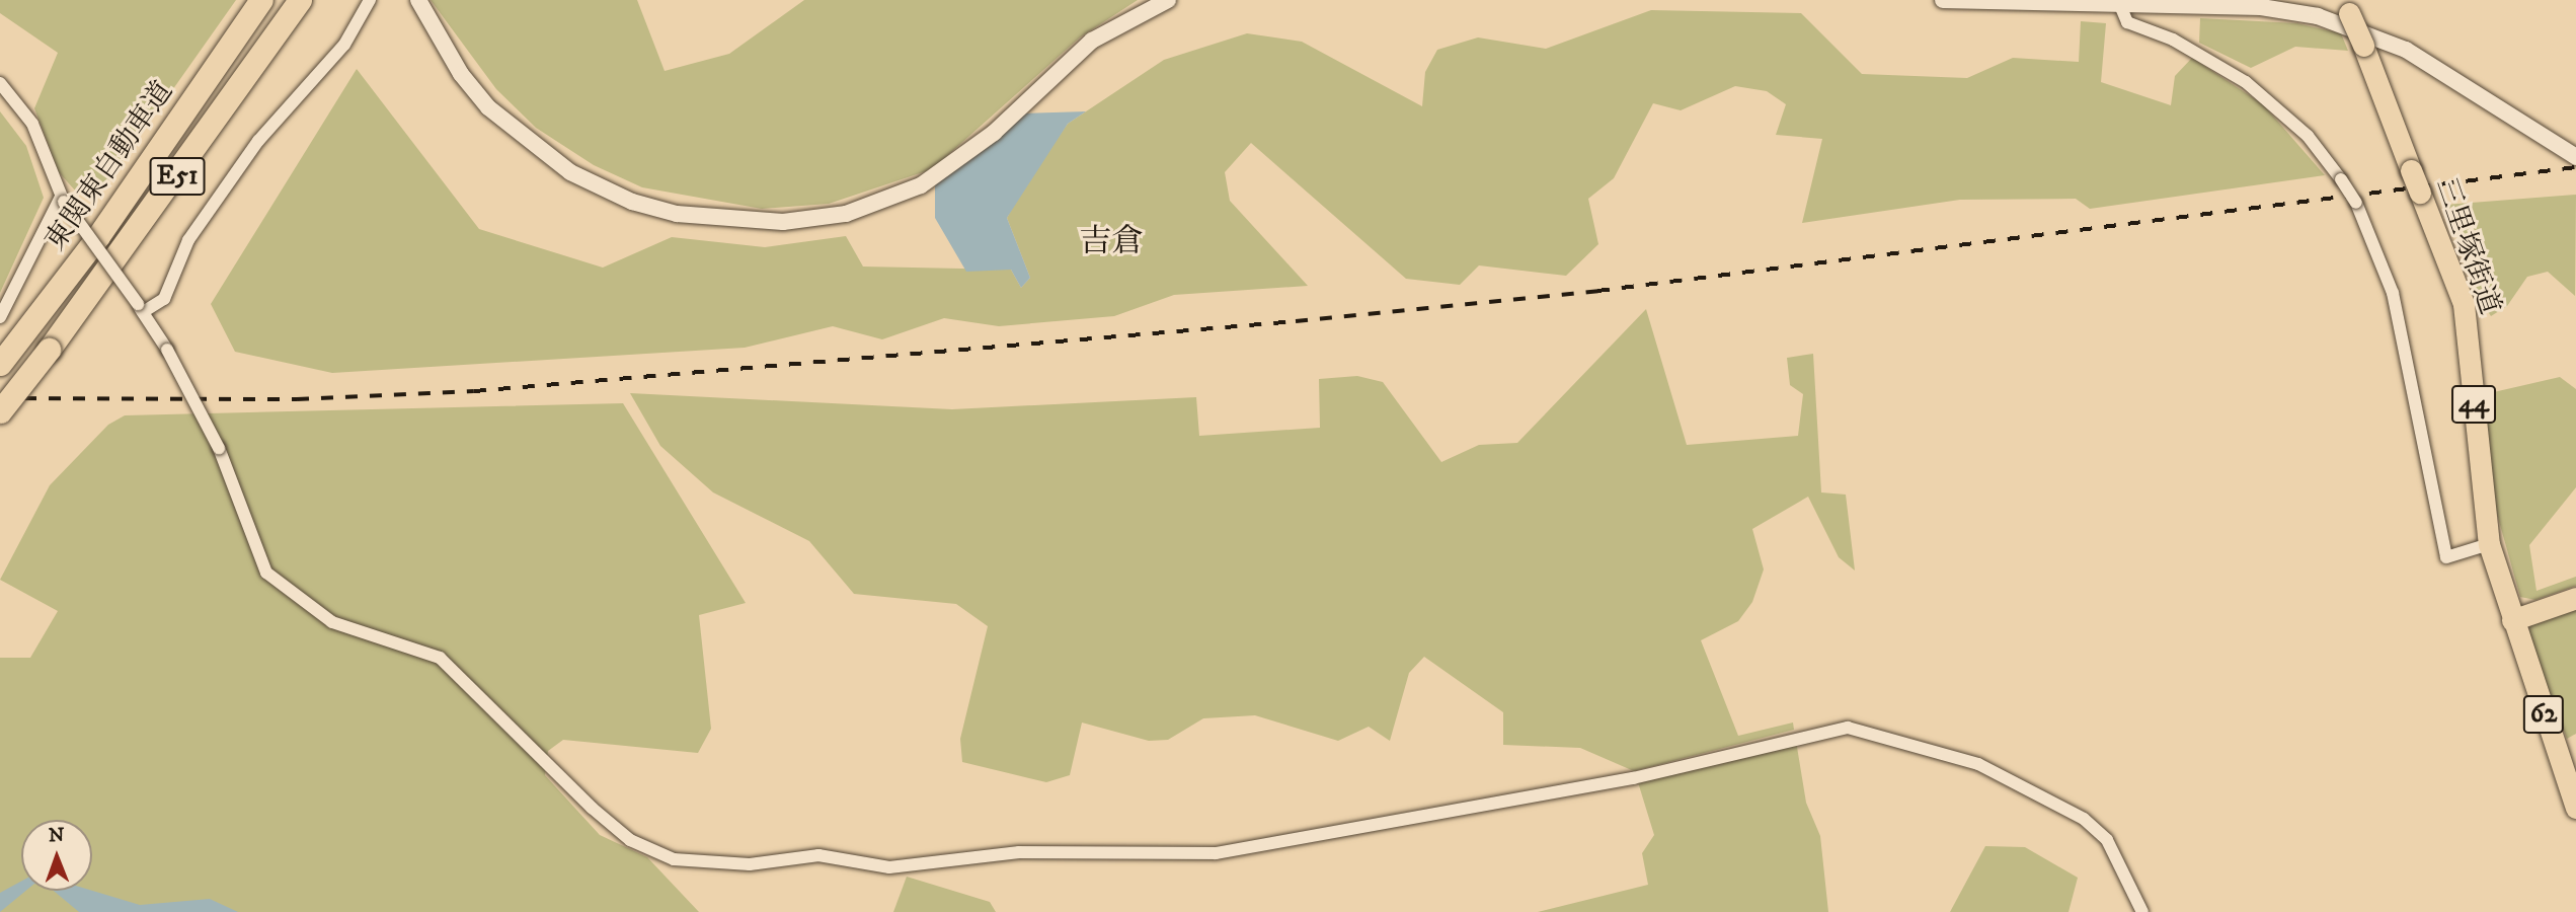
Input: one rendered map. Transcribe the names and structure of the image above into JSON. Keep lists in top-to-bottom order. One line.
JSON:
{"streets":{"highway":["東関東自動車道","E51"],"main road":["三里塚街道","44","62"]},"districts":["吉倉"],"north":"top"}
